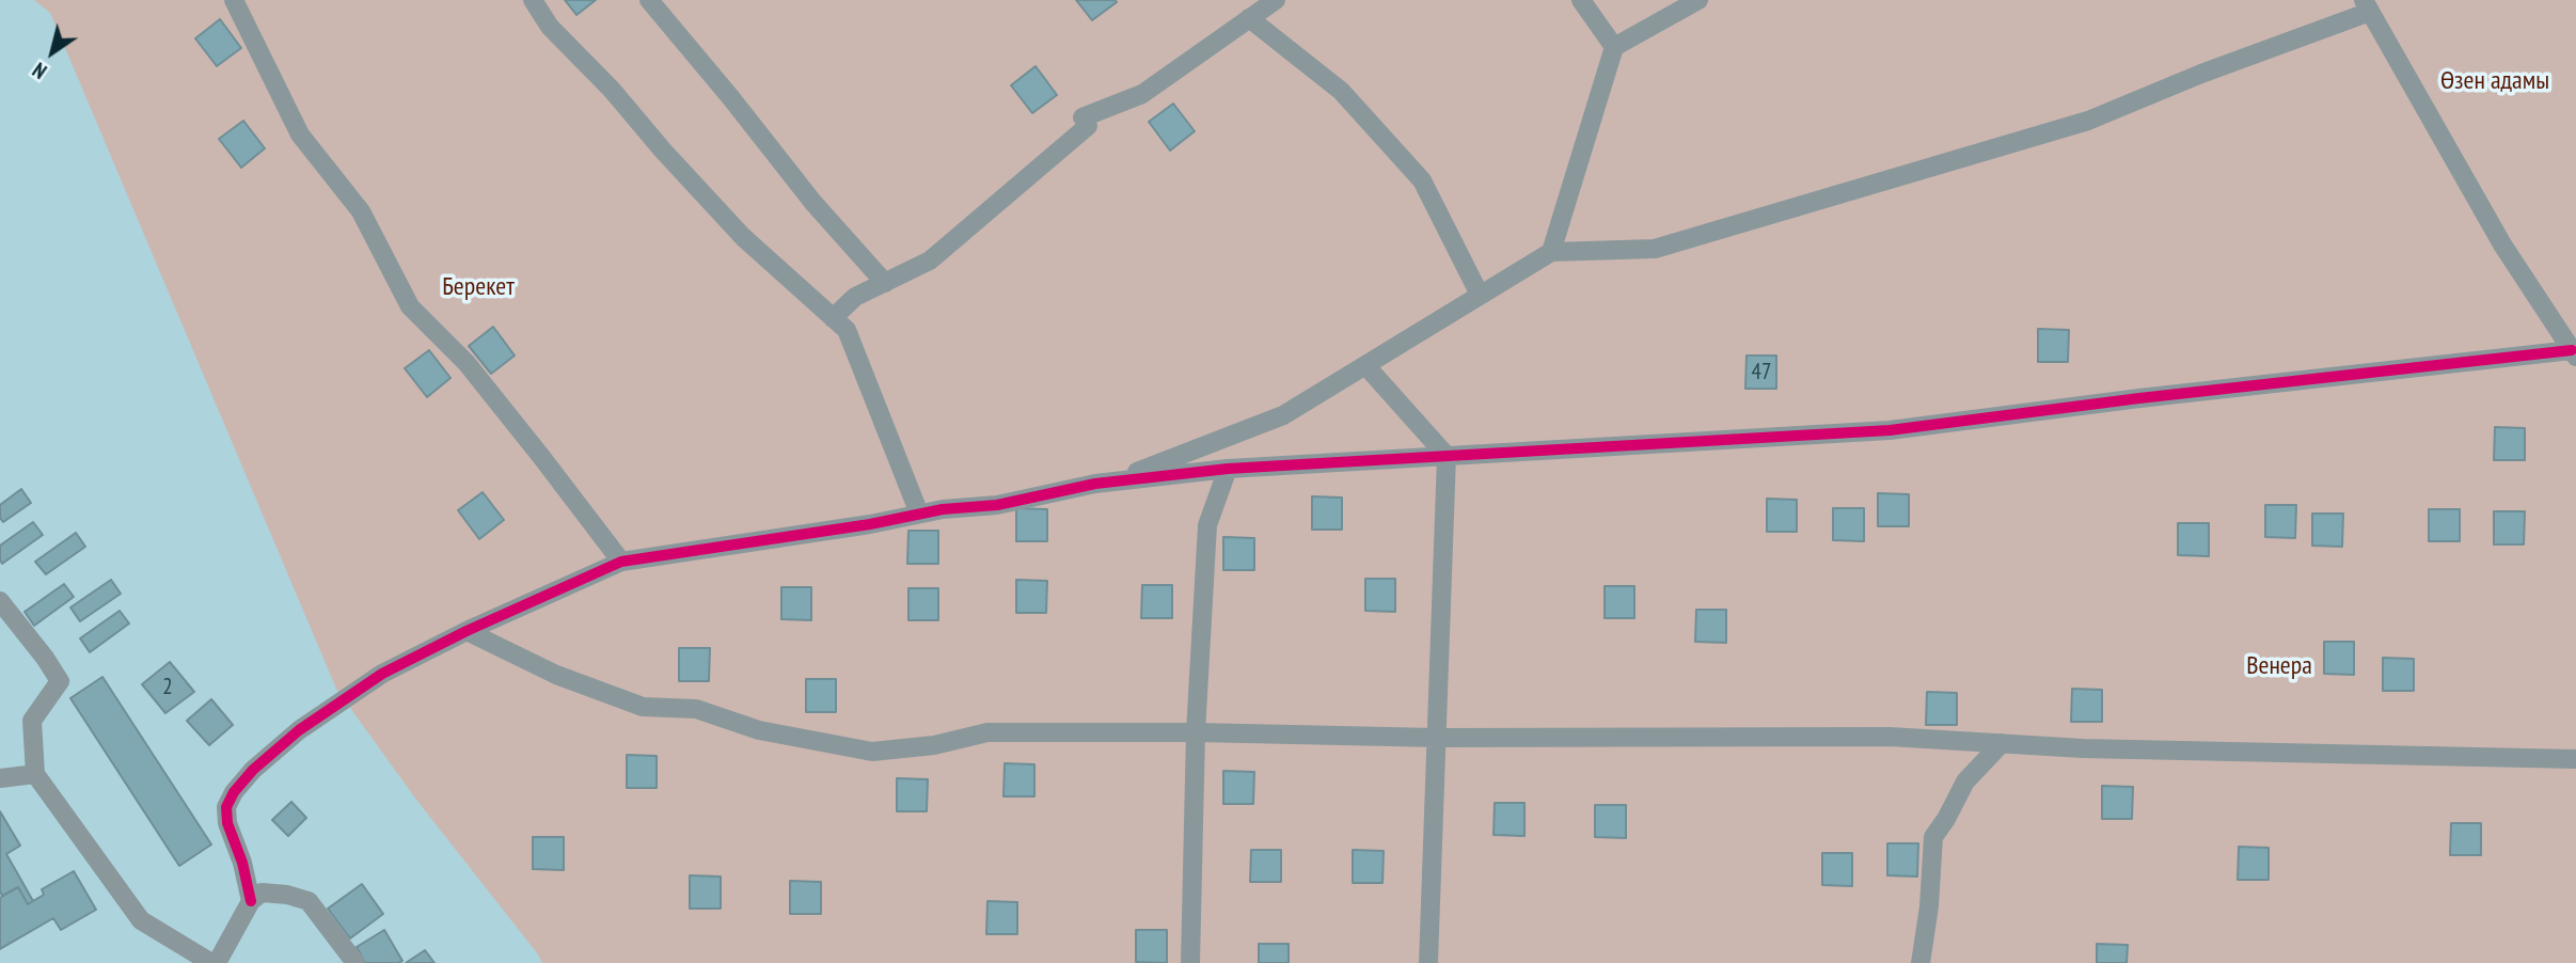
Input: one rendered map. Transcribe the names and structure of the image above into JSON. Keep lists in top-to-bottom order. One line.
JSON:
{"parks":["Өзен адамы","Берекет","Венера"],"house_numbers":["47","2"],"north":"bottom left"}
